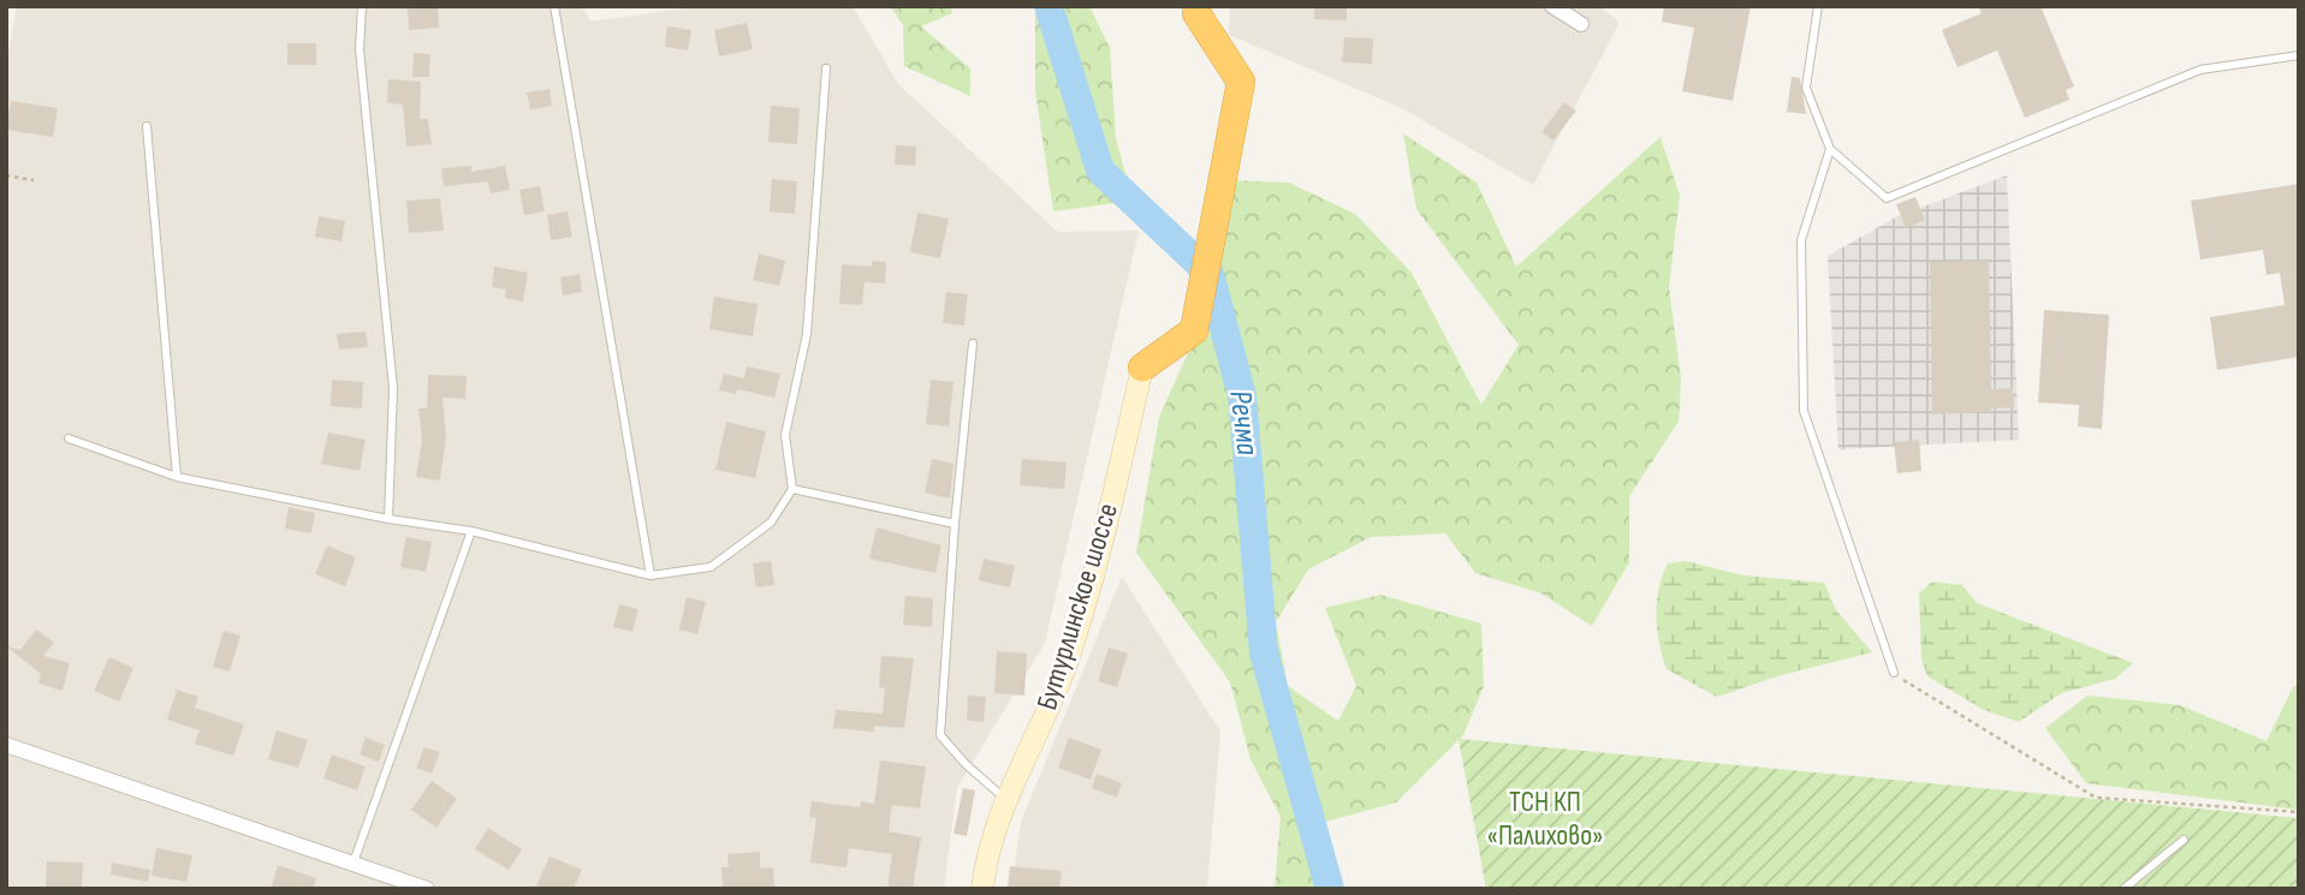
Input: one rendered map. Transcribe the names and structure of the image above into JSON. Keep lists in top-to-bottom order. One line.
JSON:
{"streets":{"main road":["Бутурлинское шоссе"]},"water":["Речма"],"parks":["ТСН КП «Палихово»"]}
